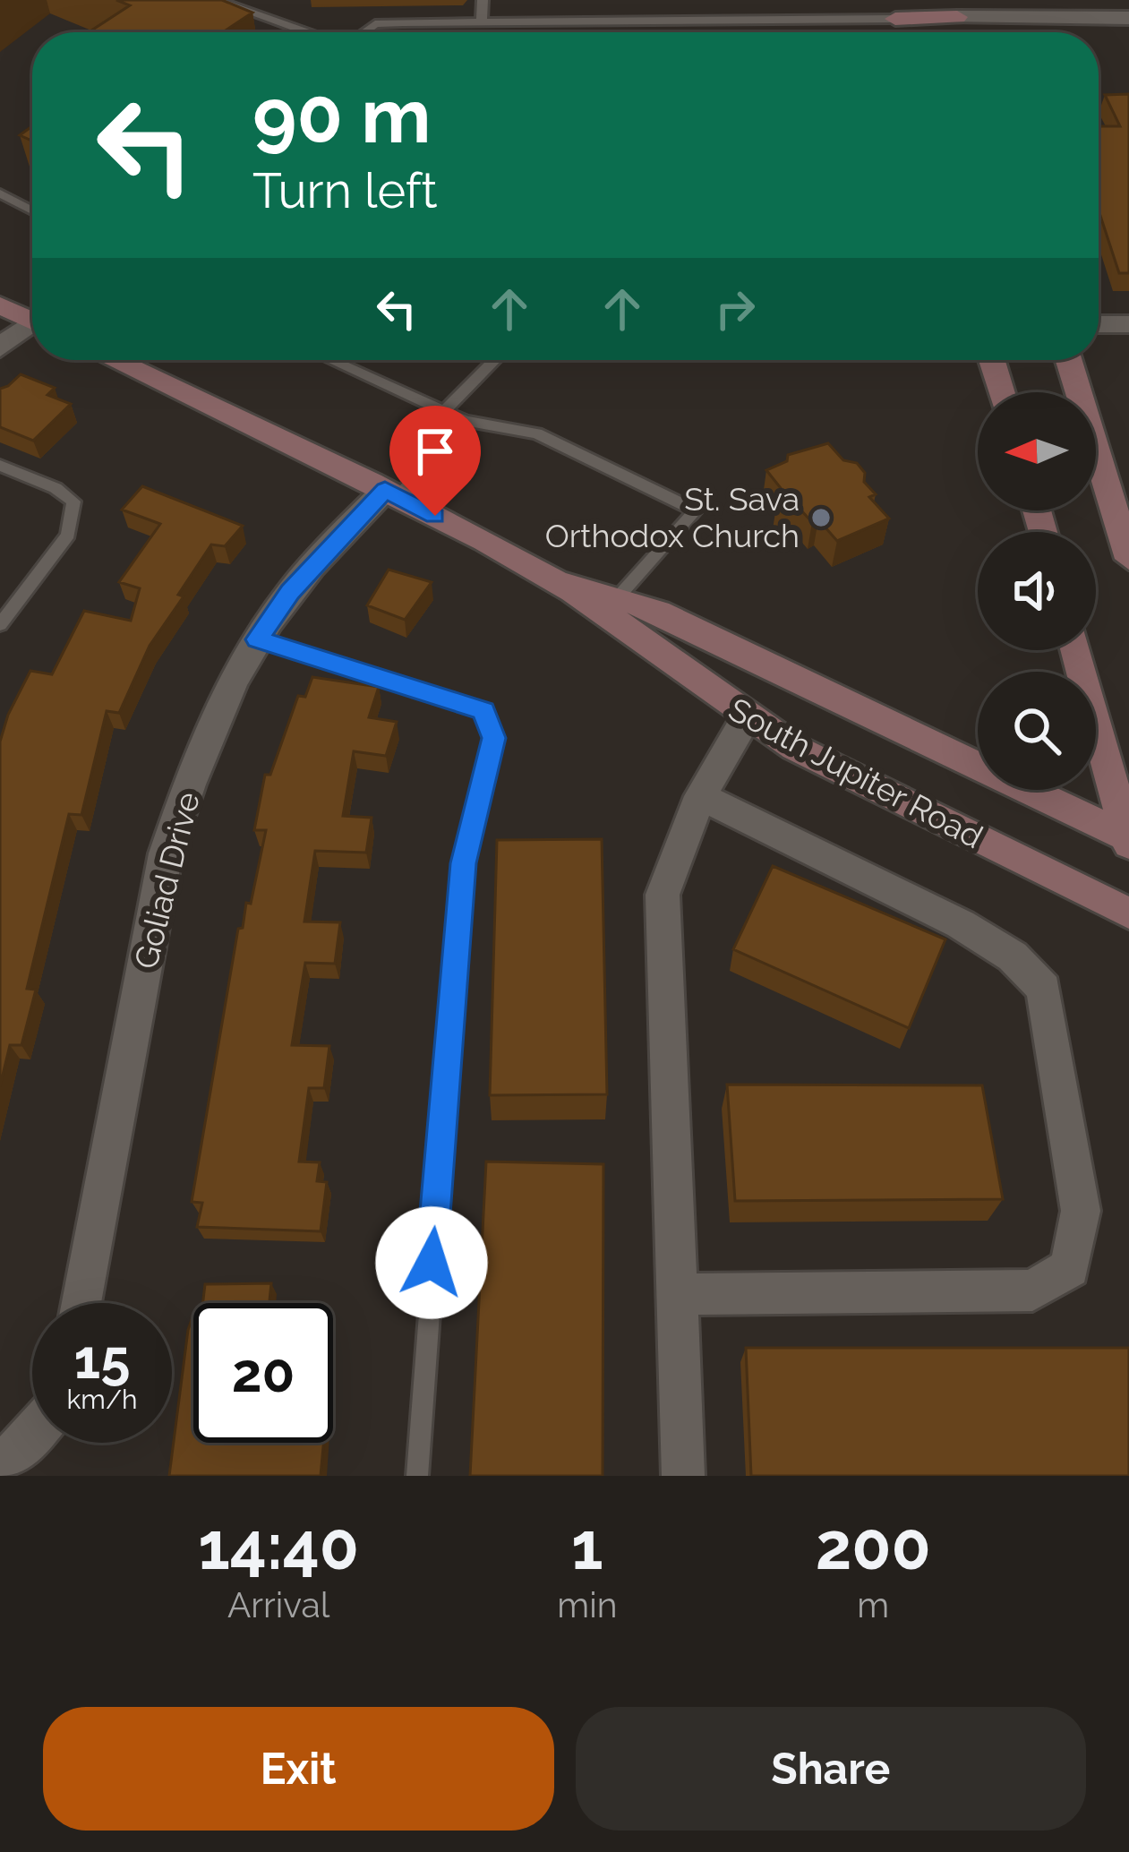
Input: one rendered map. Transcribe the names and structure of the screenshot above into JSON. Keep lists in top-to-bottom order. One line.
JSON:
{"streets":{"street":["South Jupiter Road","Goliad Drive"]},"crossings":[["South Jupiter Road","Goliad Drive"]],"places":["St. Sava Orthodox Church"],"north":"left","page":{"turn":["90 m","Turn left"],"speed":"15 km/h","limit":"20","eta":["14:40","Arrival","1","min","200","m"],"buttons":["Exit","Share"]}}
